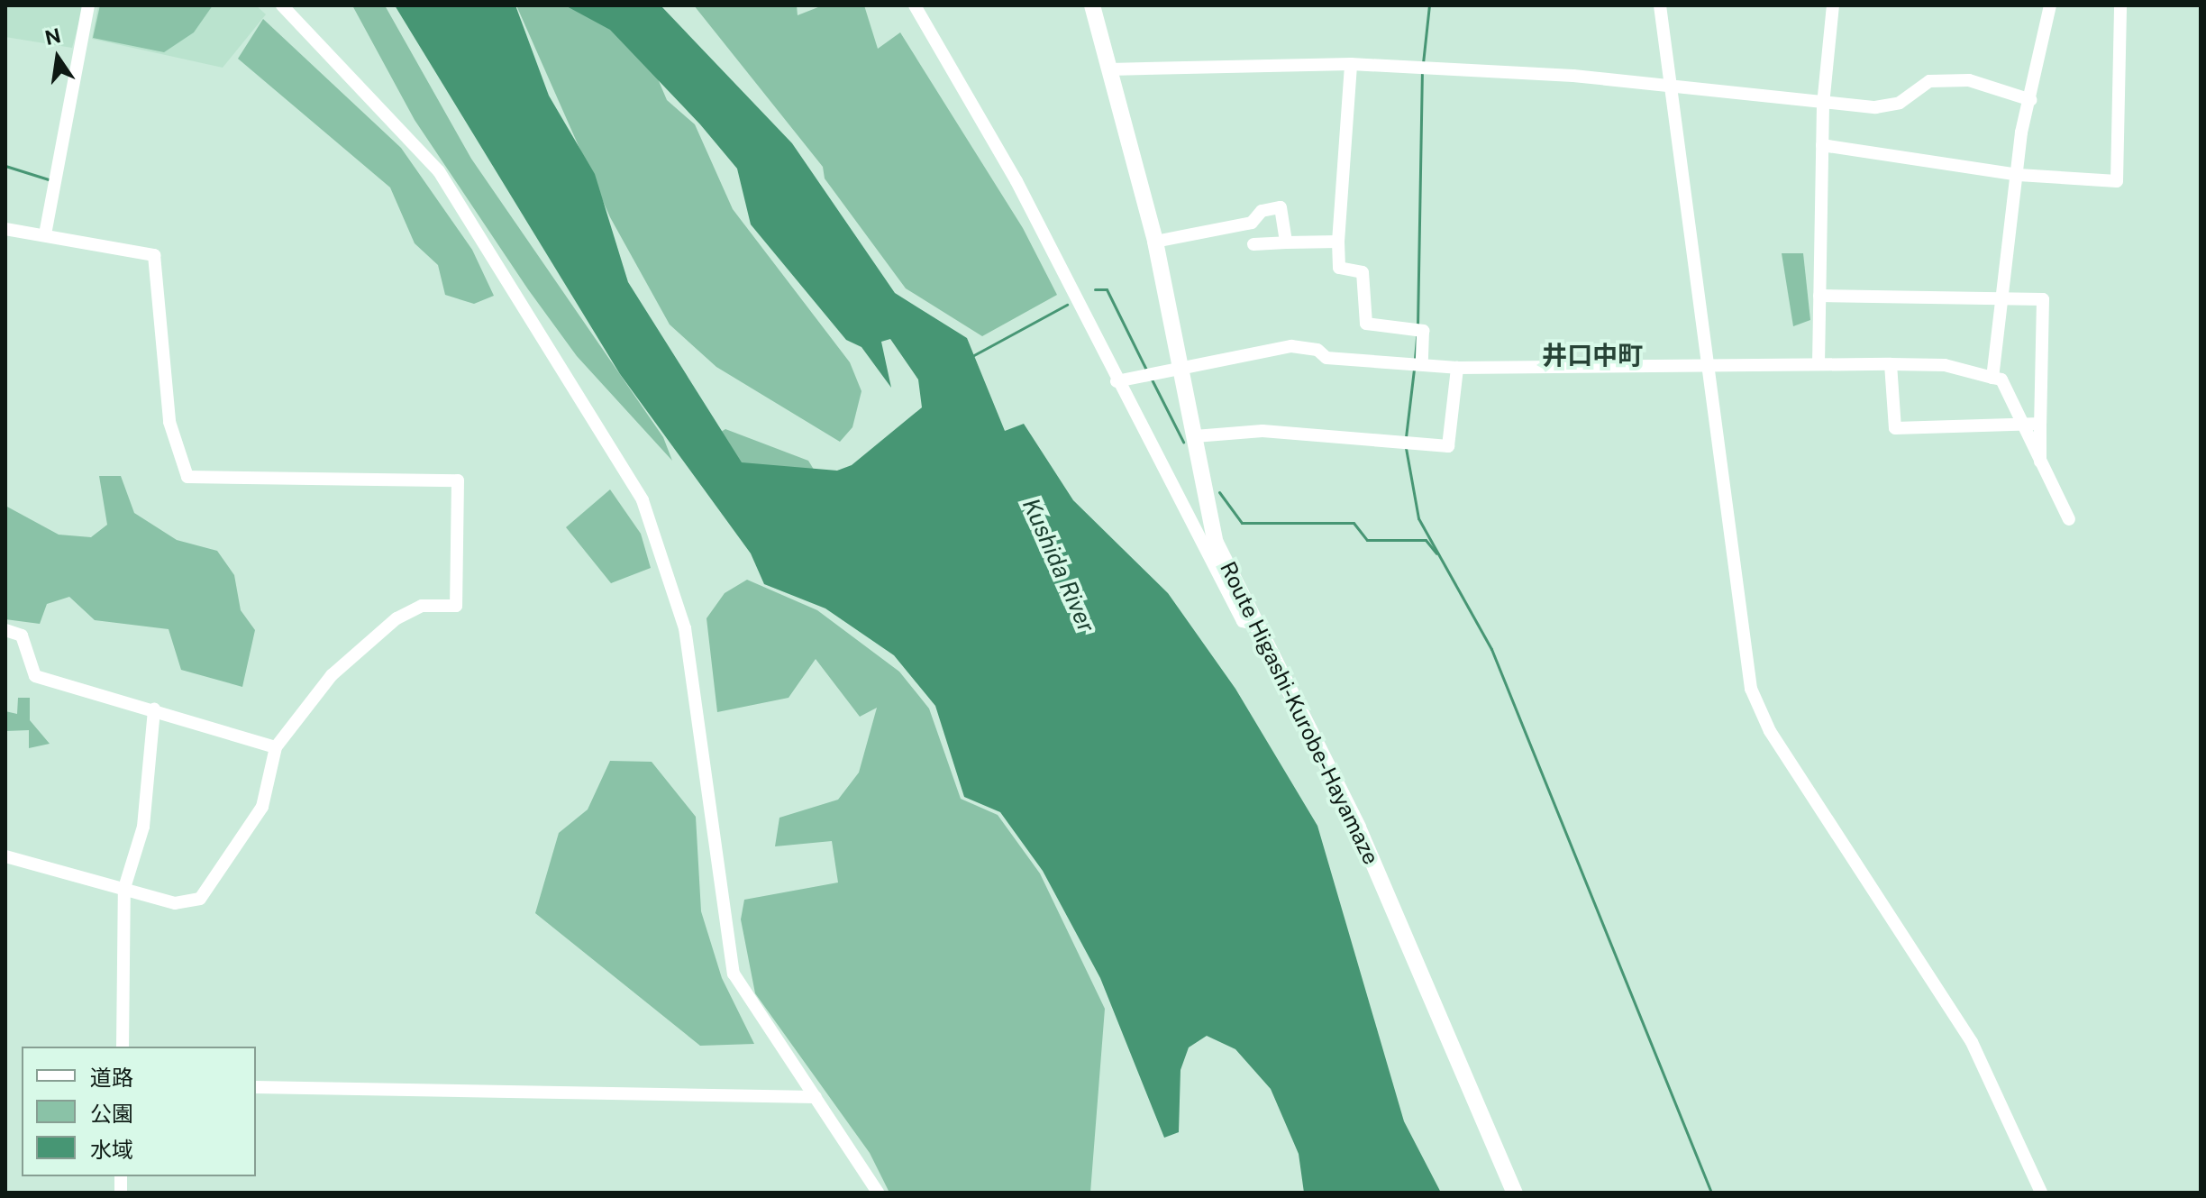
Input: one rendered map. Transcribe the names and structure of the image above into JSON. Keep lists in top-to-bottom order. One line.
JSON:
{"streets":{"main road":["Route Higashi-Kurobe-Hayamaze"]},"districts":["井口中町"],"water":["Kushida River"],"legend":["道路","公園","水域"],"north":"top"}
